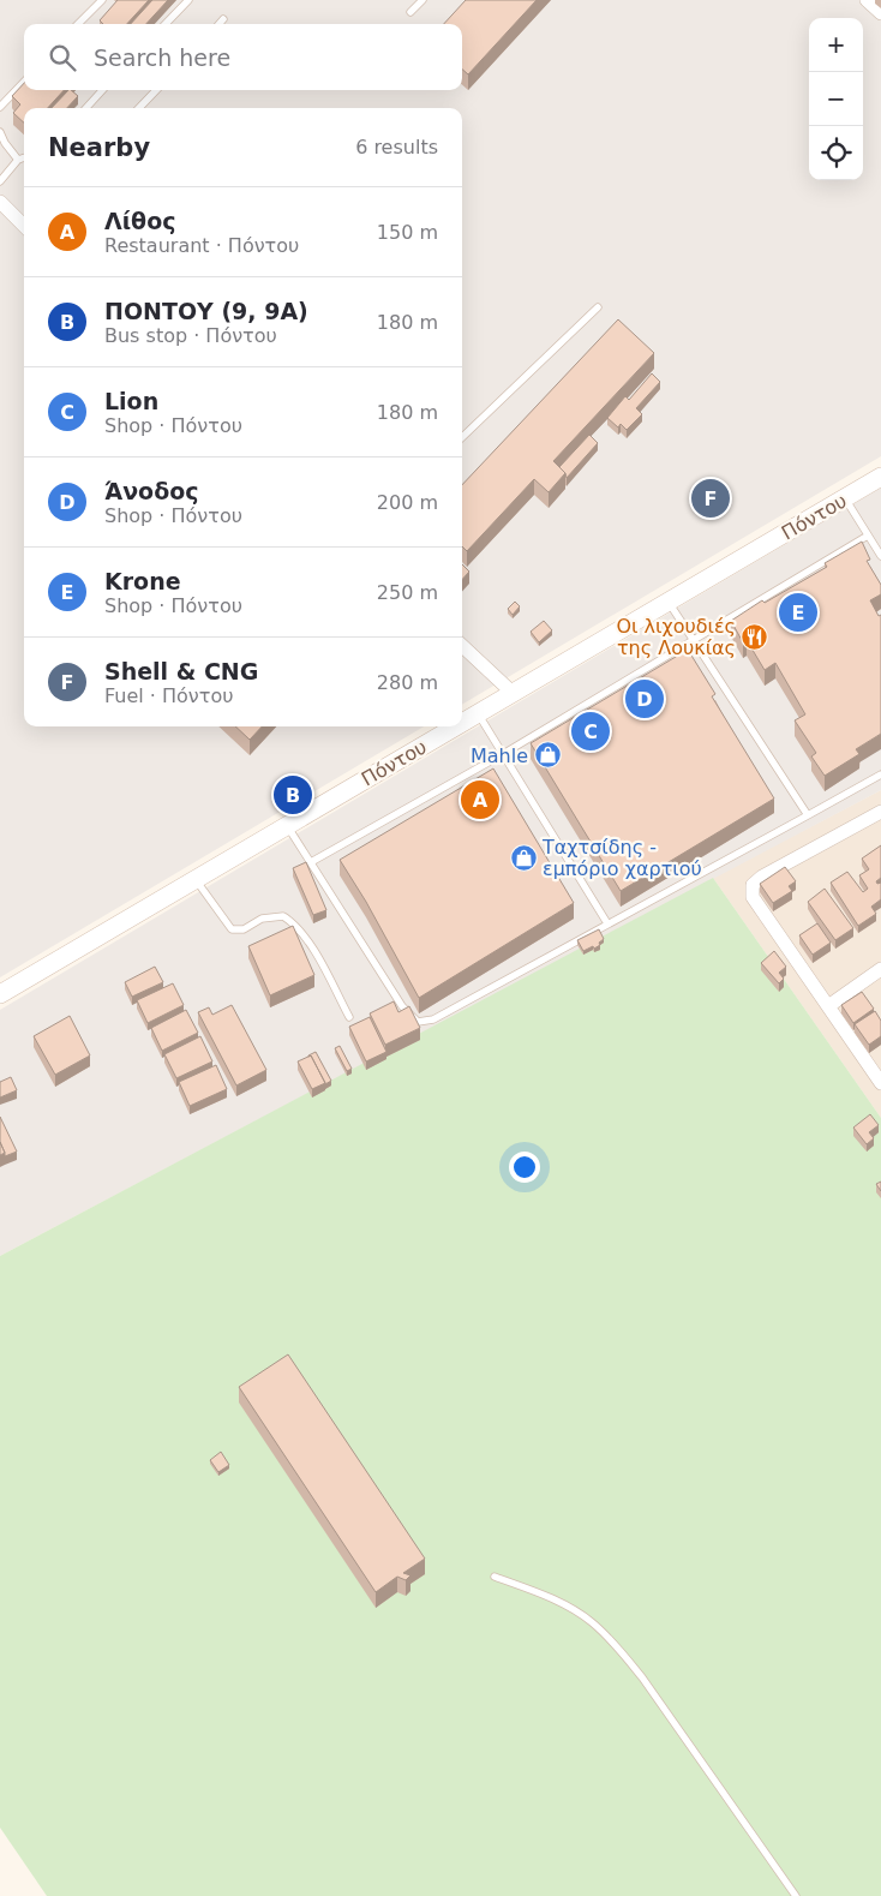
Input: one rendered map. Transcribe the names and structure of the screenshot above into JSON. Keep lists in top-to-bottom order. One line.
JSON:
{"streets":{"street":["Πόντου"]},"places":{"restaurant":["Οι λιχουδιές της Λουκίας"],"shop":["Mahle","Ταχτσίδης - εμπόριο χαρτιού"]},"page":{"map_buttons":["+","−"],"search":"Search here","heading":["Nearby","6 results"],"list":[{"mark":"A","name":"Λίθος","note":"Restaurant · Πόντου","value":"150 m"},{"mark":"B","name":"ΠΟΝΤΟΥ (9, 9Α)","note":"Bus stop · Πόντου","value":"180 m"},{"mark":"C","name":"Lion","note":"Shop · Πόντου","value":"180 m"},{"mark":"D","name":"Άνοδος","note":"Shop · Πόντου","value":"200 m"},{"mark":"E","name":"Krone","note":"Shop · Πόντου","value":"250 m"},{"mark":"F","name":"Shell & CNG","note":"Fuel · Πόντου","value":"280 m"}],"pins":["F","E","D","C","B","A"]}}
